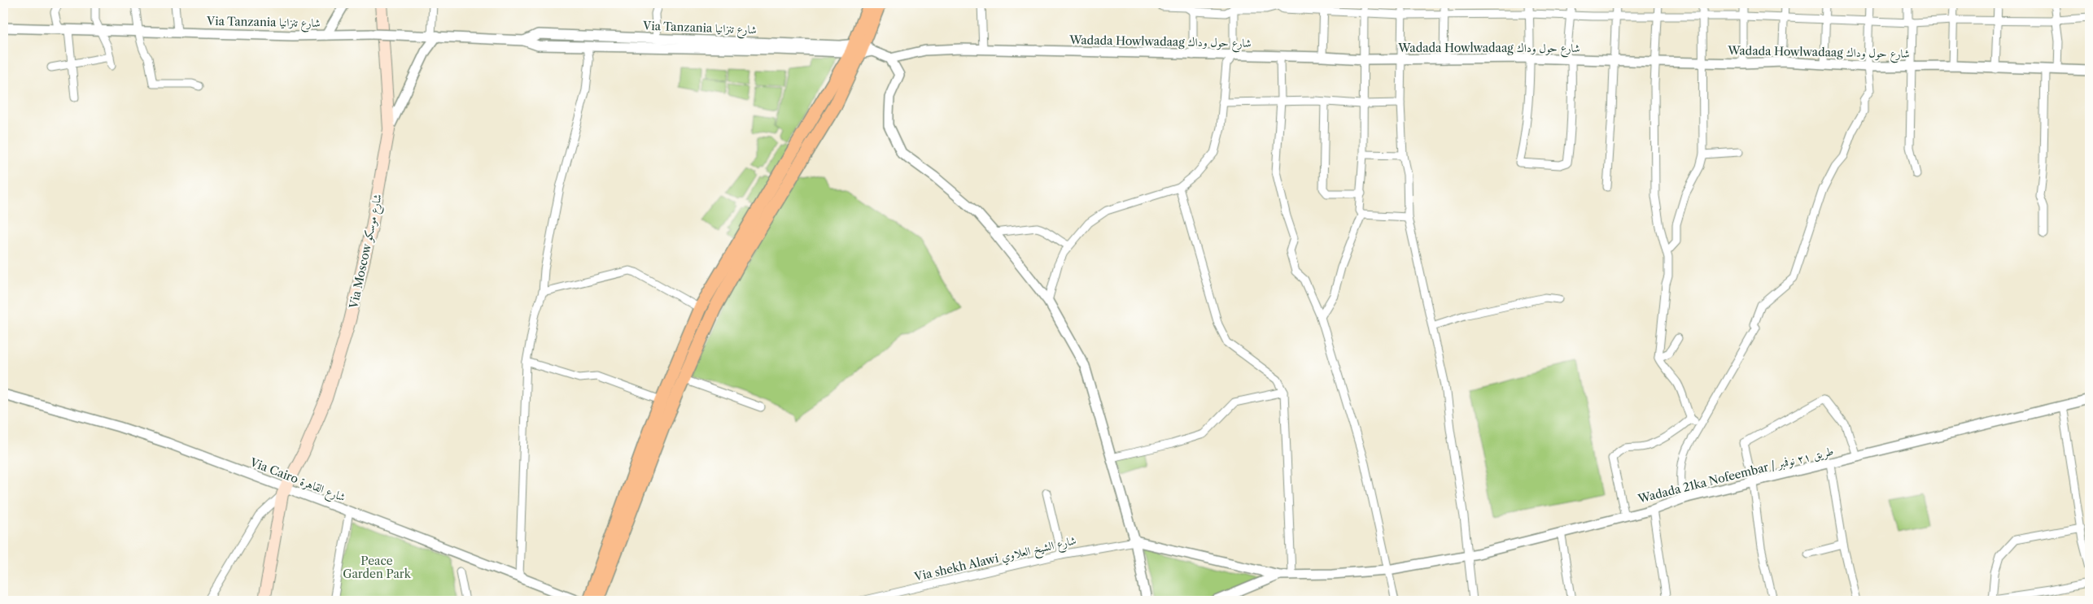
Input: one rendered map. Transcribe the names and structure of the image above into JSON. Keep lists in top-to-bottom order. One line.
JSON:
{"streets":{"main road":["Via Moscow شارع موسكو"],"street":["Via Tanzania شارع تنزانيا","Wadada Howlwadaag شارع حول وداك","Wadada 21ka Nofeembar / طريق ٢١ نوفمبر","Via Cairo شارع القاهرة","Via shekh Alawi شارع الشيخ العلاوي"]},"crossings":[["Via Tanzania شارع تنزانيا","Wadada Howlwadaag شارع حول وداك"],["Via Moscow شارع موسكو","Via Cairo شارع القاهرة"]],"parks":["Peace Garden Park"]}
